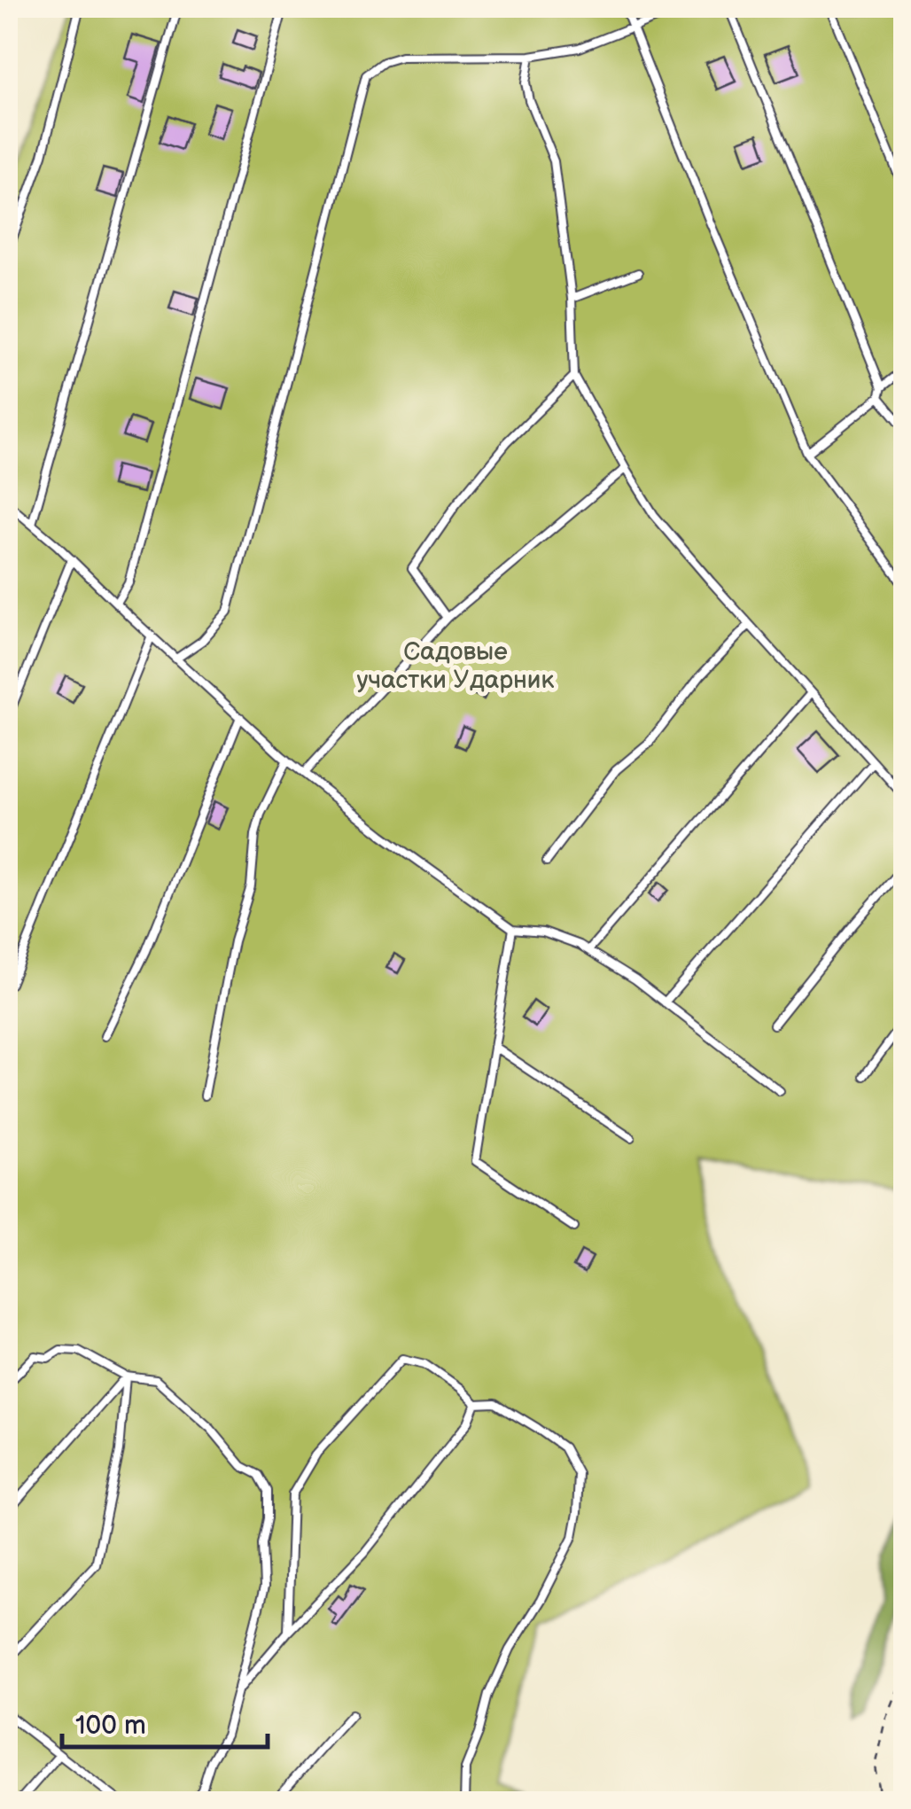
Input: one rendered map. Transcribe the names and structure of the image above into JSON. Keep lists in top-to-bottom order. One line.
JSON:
{"parks":["Садовые участки Ударник"],"scale_bar":"100 m"}
